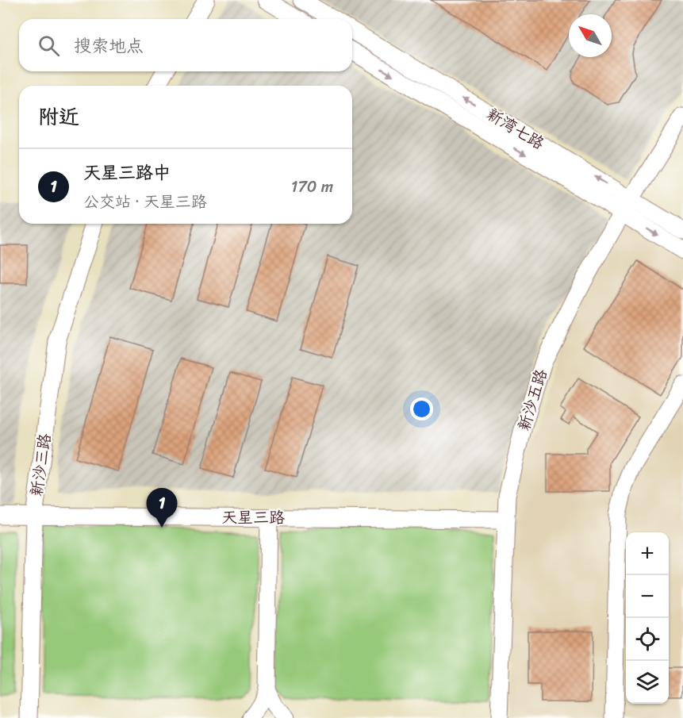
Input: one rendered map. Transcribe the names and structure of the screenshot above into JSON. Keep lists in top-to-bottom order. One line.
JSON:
{"streets":{"street":["新湾七路","新沙五路","新沙三路","天星三路"]},"crossings":[["新湾七路","新沙五路"],["新沙五路","天星三路"],["新沙三路","天星三路"]],"north":"top left","page":{"search":"搜索地点","heading":"附近","list":[{"mark":"1","name":"天星三路中","note":"公交站 · 天星三路","value":"170 m"}],"pins":"1","map_buttons":["+","−"]}}
